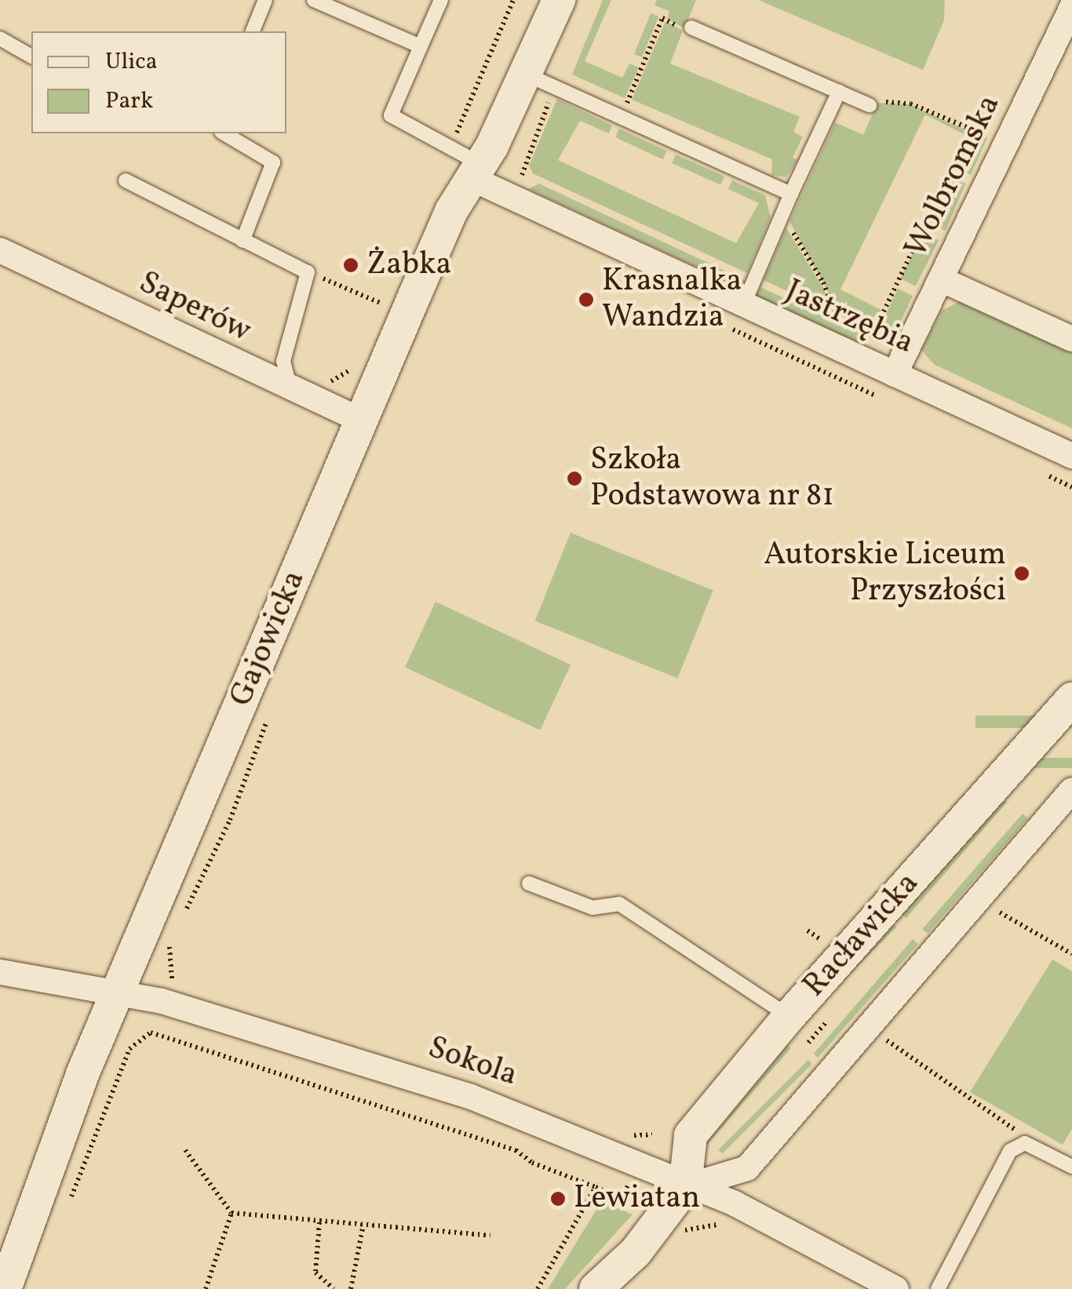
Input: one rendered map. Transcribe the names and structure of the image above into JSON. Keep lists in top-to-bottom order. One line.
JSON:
{"streets":{"street":["Wolbromska","Saperów","Jastrzębia","Gajowicka","Racławicka","Sokola"]},"crossings":[["Wolbromska","Jastrzębia"],["Saperów","Gajowicka"],["Jastrzębia","Gajowicka"],["Gajowicka","Sokola"],["Racławicka","Sokola"]],"places":["Żabka","Krasnalka Wandzia","Szkoła Podstawowa nr 81","Autorskie Liceum Przyszłości","Lewiatan"],"legend":["Ulica","Park"]}
